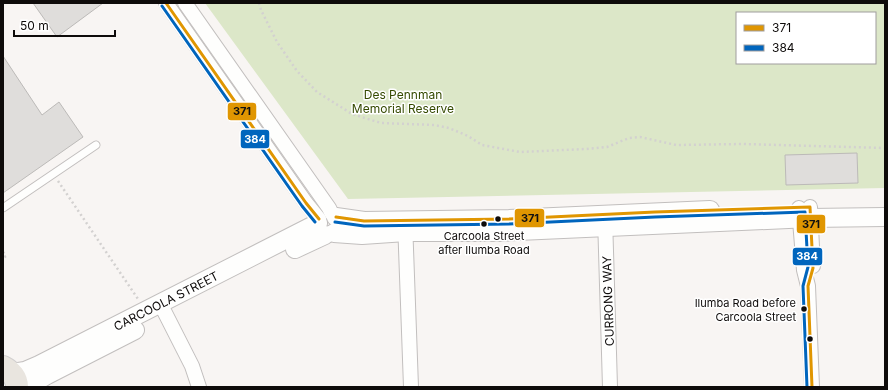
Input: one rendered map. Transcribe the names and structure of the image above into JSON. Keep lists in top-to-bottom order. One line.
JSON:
{"streets":{"street":["CARCOOLA STREET","CURRONG WAY"]},"crossings":[["CARCOOLA STREET","CURRONG WAY"]],"parks":["Des Pennman Memorial Reserve"],"places":["Carcoola Street after Ilumba Road","Ilumba Road before Carcoola Street"],"lines":["transit line 371","transit line 384"],"legend":["371","384"],"scale_bar":"50 m"}
